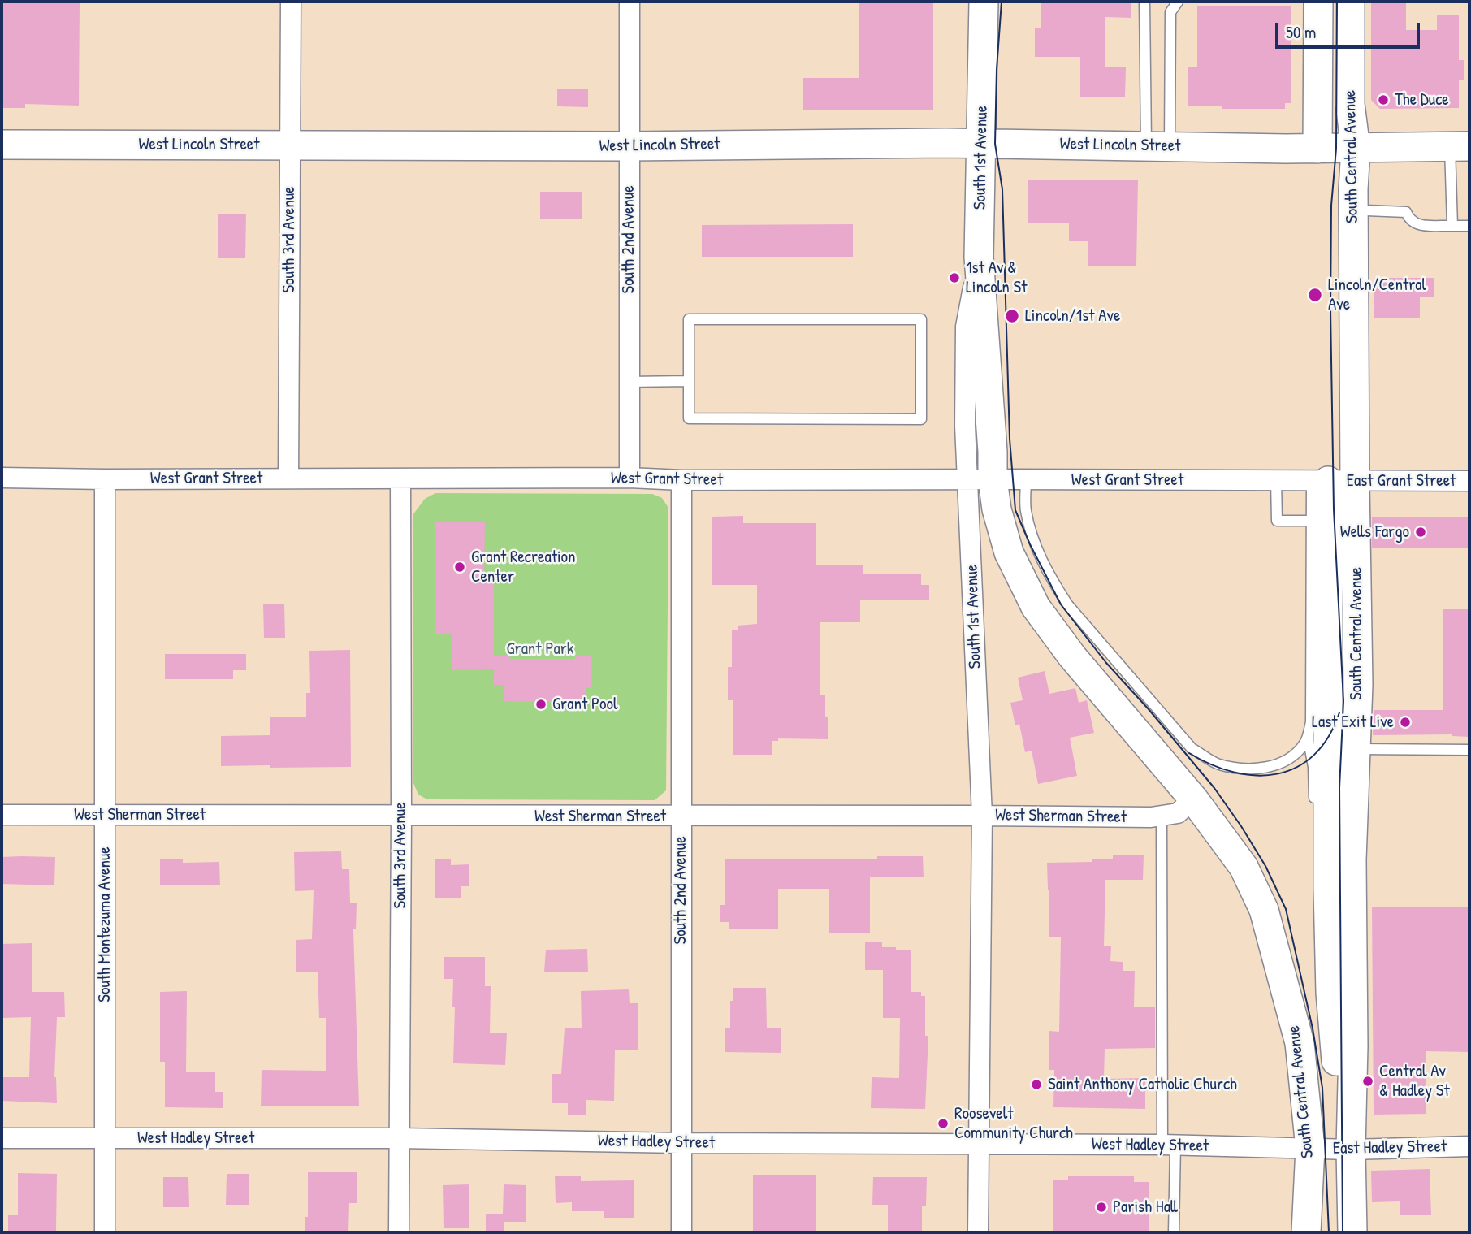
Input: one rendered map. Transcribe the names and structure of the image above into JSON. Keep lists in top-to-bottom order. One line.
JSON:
{"streets":{"main road":["West Lincoln Street","South Central Avenue","South 1st Avenue"],"street":["South 3rd Avenue","South 2nd Avenue","West Grant Street","East Grant Street","West Sherman Street","South Montezuma Avenue","West Hadley Street","East Hadley Street"]},"crossings":[["West Lincoln Street","South Central Avenue"],["West Lincoln Street","South 1st Avenue"],["West Lincoln Street","South 3rd Avenue"],["West Lincoln Street","South 2nd Avenue"],["South Central Avenue","South 1st Avenue"],["South Central Avenue","West Grant Street"],["South Central Avenue","East Grant Street"],["South Central Avenue","West Sherman Street"],["South Central Avenue","West Hadley Street"],["South Central Avenue","East Hadley Street"],["South 1st Avenue","West Grant Street"],["South 1st Avenue","West Sherman Street"],["South 1st Avenue","West Hadley Street"],["South 3rd Avenue","West Grant Street"],["South 3rd Avenue","West Sherman Street"],["South 3rd Avenue","West Hadley Street"],["South 2nd Avenue","West Grant Street"],["South 2nd Avenue","West Sherman Street"],["South 2nd Avenue","West Hadley Street"],["West Grant Street","East Grant Street"],["West Grant Street","South Montezuma Avenue"],["West Sherman Street","South Montezuma Avenue"],["South Montezuma Avenue","West Hadley Street"],["West Hadley Street","East Hadley Street"]],"parks":["Grant Park"],"places":["The Duce","1st Av & Lincoln St","Lincoln/Central Ave","Lincoln/1st Ave","Wells Fargo","Grant Recreation Center","Grant Pool","Last Exit Live","Central Av & Hadley St","Saint Anthony Catholic Church","Roosevelt Community Church","Parish Hall"],"scale_bar":"50 m"}
